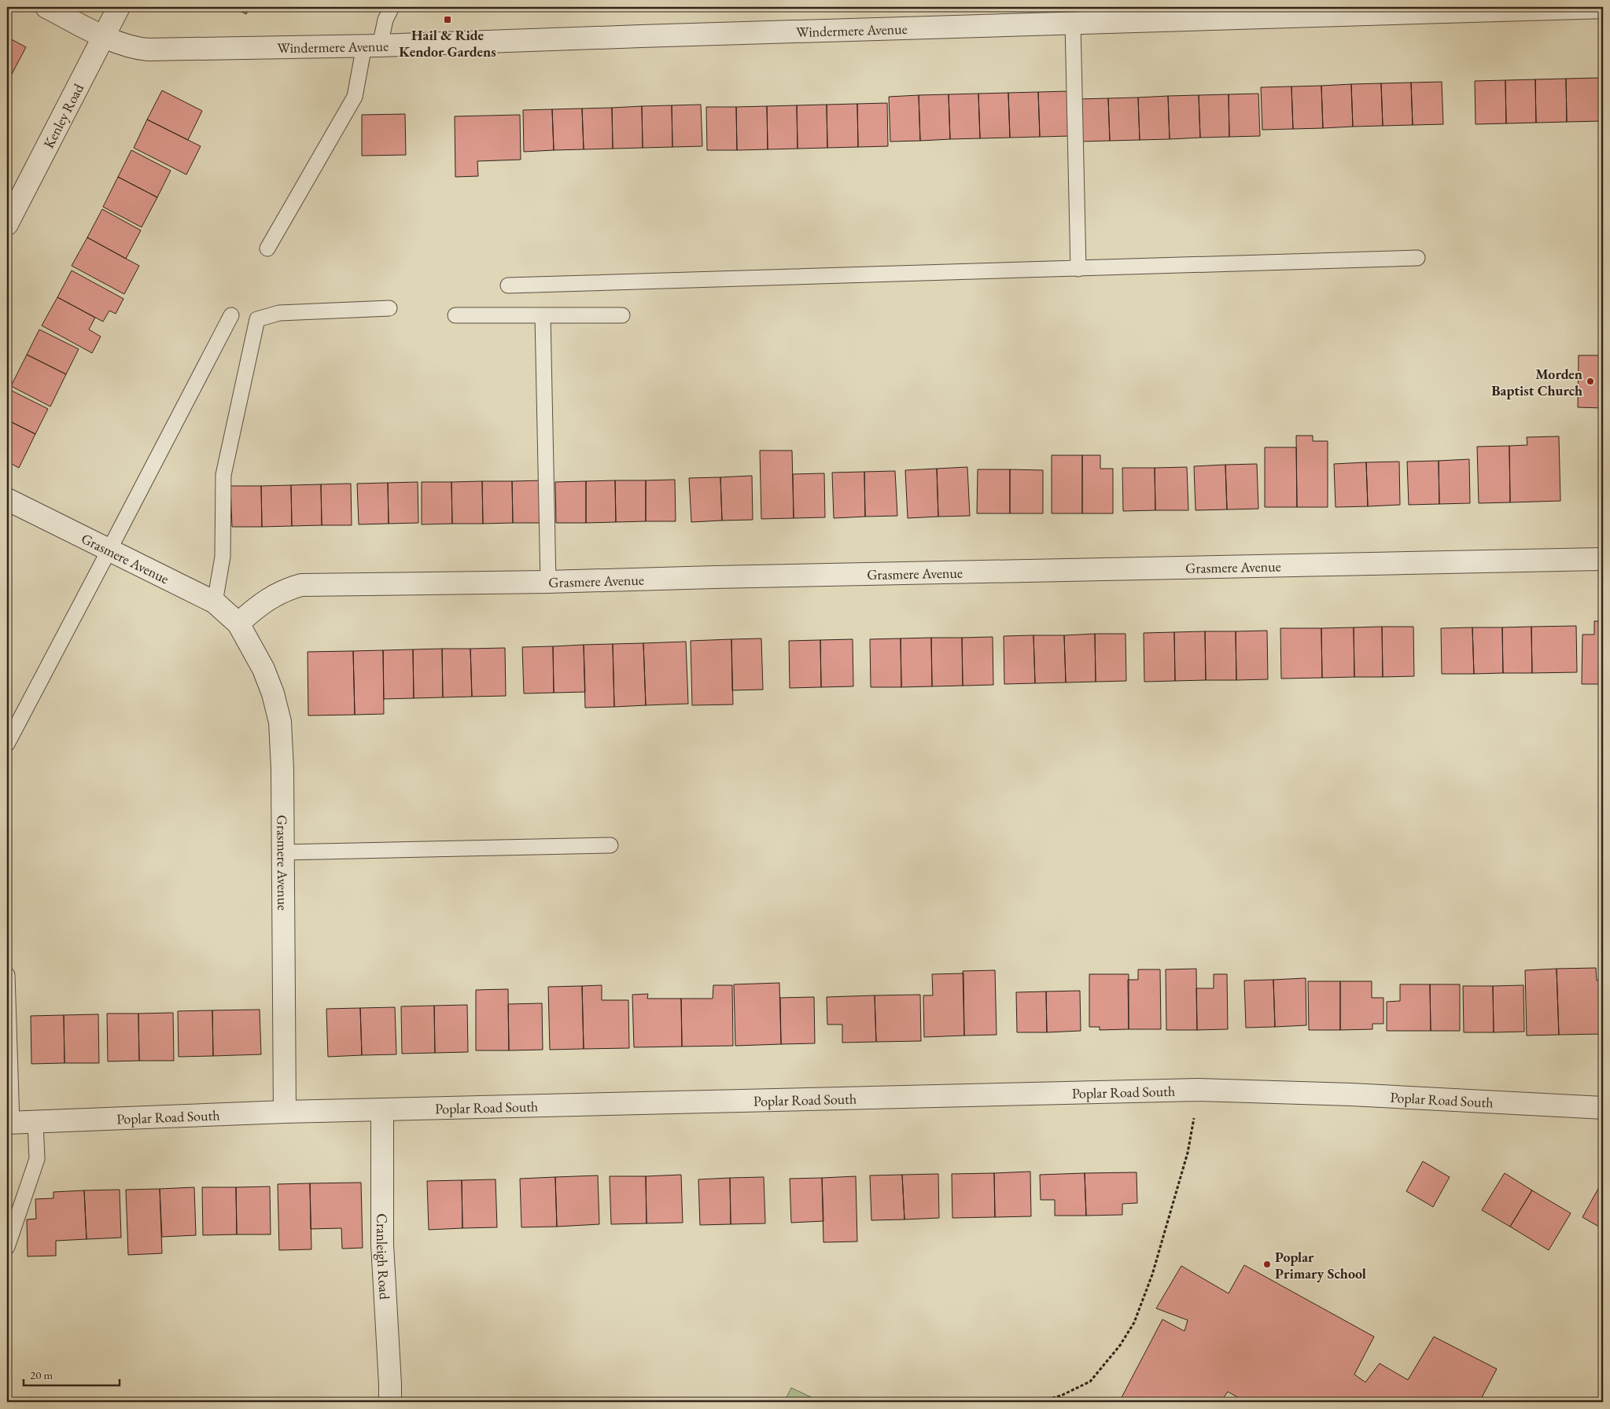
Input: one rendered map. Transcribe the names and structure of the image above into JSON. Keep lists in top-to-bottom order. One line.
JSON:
{"streets":{"street":["Windermere Avenue","Kenley Road","Grasmere Avenue","Poplar Road South","Cranleigh Road"]},"crossings":[["Windermere Avenue","Kenley Road"],["Grasmere Avenue","Poplar Road South"],["Poplar Road South","Cranleigh Road"]],"places":{"transit":["Hail & Ride Kendor Gardens"],"other":["Morden Baptist Church","Poplar Primary School"]},"scale_bar":"20 m"}
